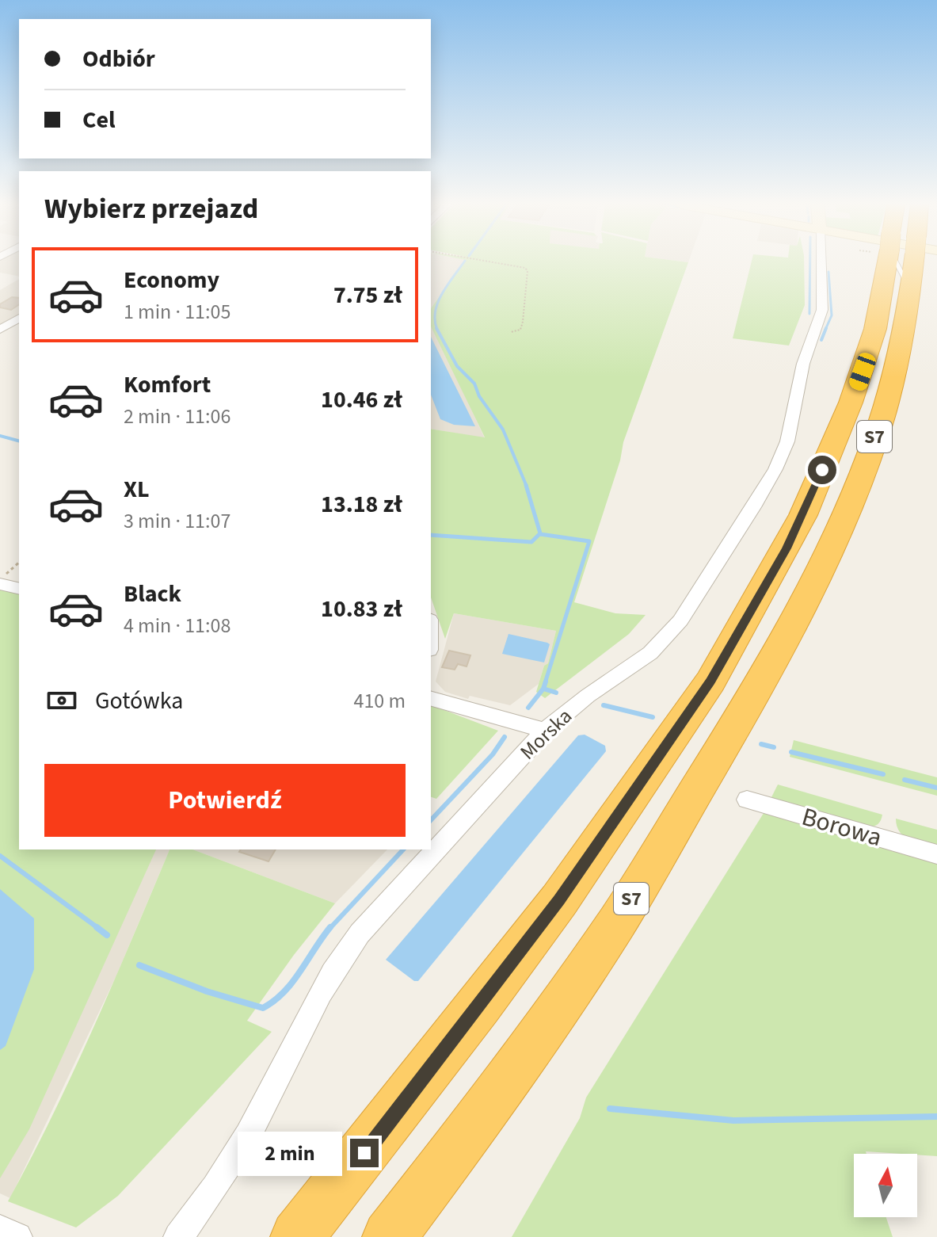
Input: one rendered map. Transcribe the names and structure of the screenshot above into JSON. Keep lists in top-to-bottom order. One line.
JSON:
{"streets":{"highway":["S7"],"street":["Morska","Borowa"]},"north":"top","page":{"banner":["Odbiór","Cel"],"heading":"Wybierz przejazd","list":[{"name":"Economy","note":"1 min · 11:05","value":"7.75 zł"},{"name":"Komfort","note":"2 min · 11:06","value":"10.46 zł"},{"name":"XL","note":"3 min · 11:07","value":"13.18 zł"},{"name":"Black","note":"4 min · 11:08","value":"10.83 zł"}],"pay":["Gotówka","410 m"],"buttons":"Potwierdź","bubble":"2 min"}}
